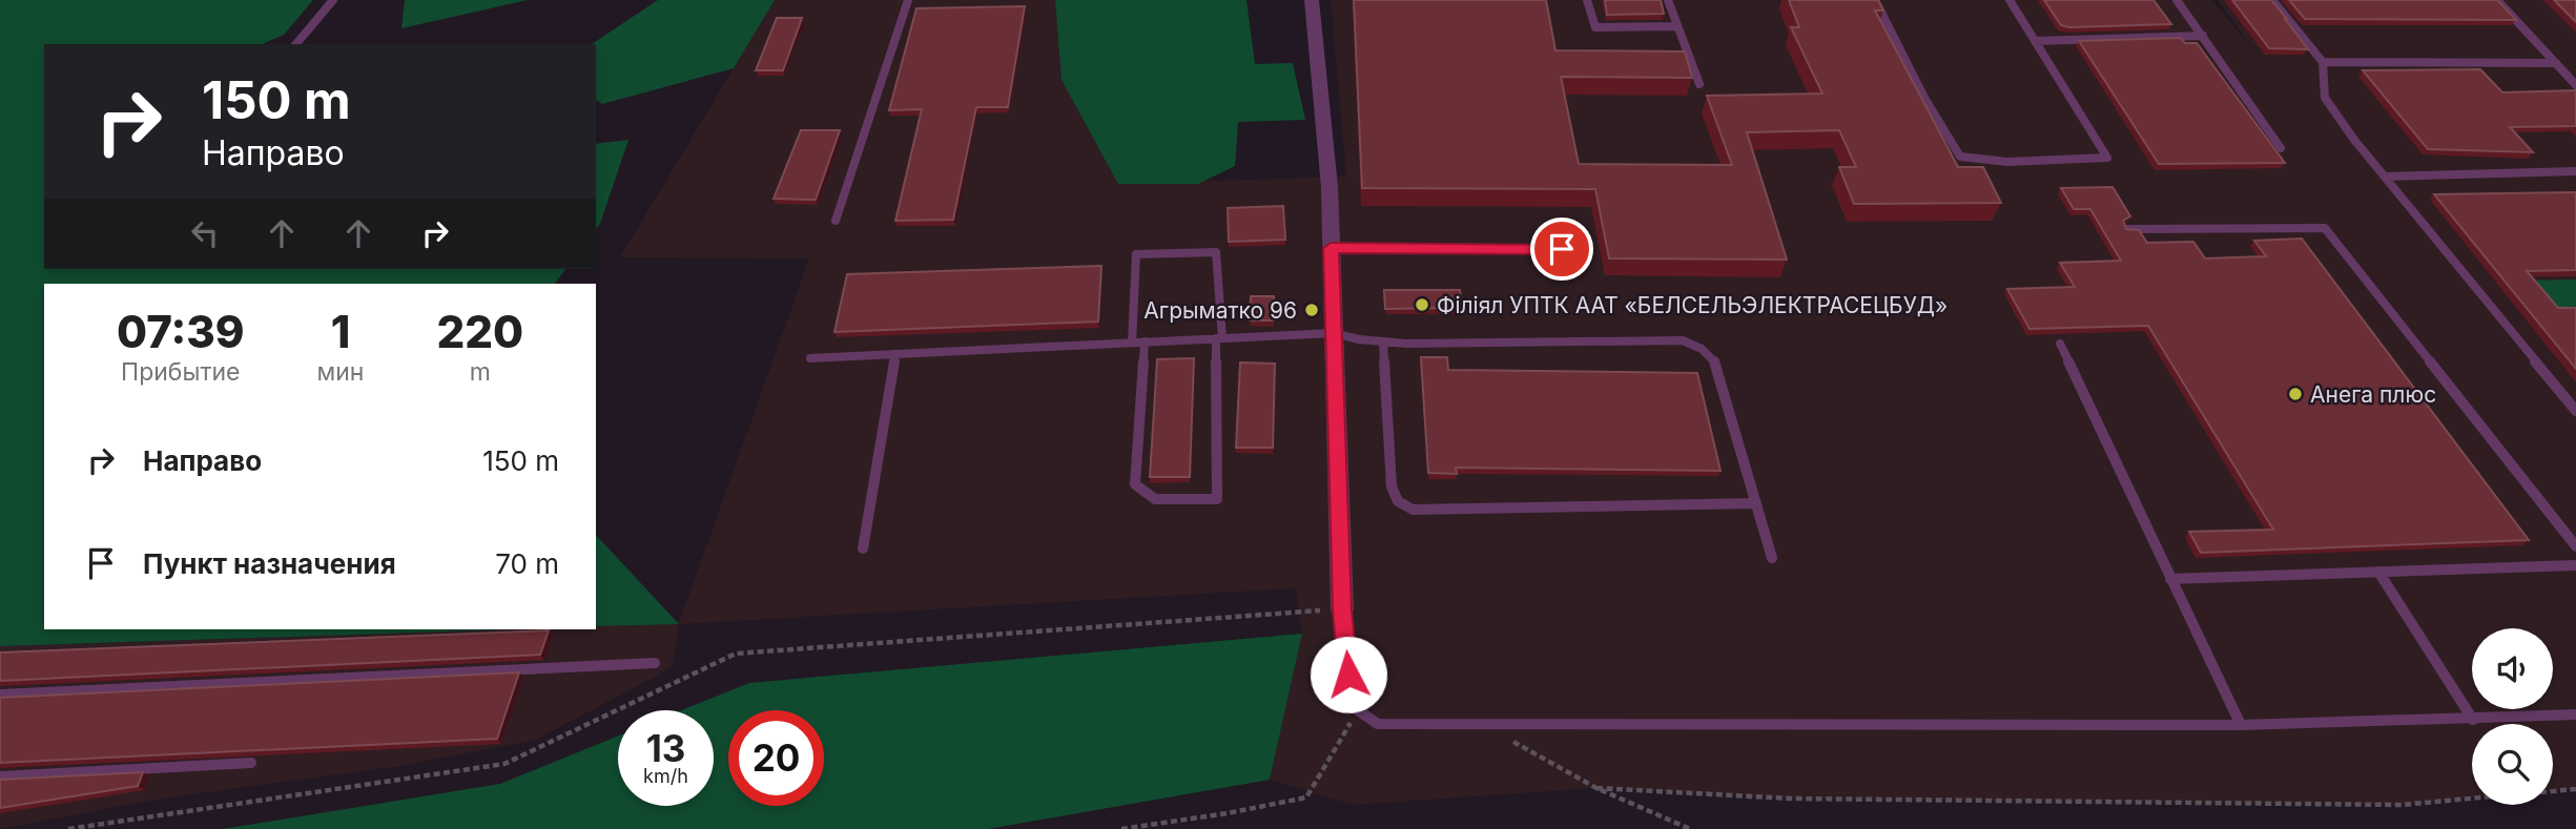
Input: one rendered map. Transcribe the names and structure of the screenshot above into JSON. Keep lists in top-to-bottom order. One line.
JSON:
{"places":["Філіял УПТК ААТ «БЕЛСЕЛЬЭЛЕКТРАСЕЦБУД»","Агрыматко 96","Анега плюс"],"page":{"turn":["150 m","Направо"],"eta":["07:39","Прибытие","1","мин","220","m"],"list":[{"name":"Направо","value":"150 m"},{"name":"Пункт назначения","value":"70 m"}],"speed":"13 km/h","limit":"20"}}
